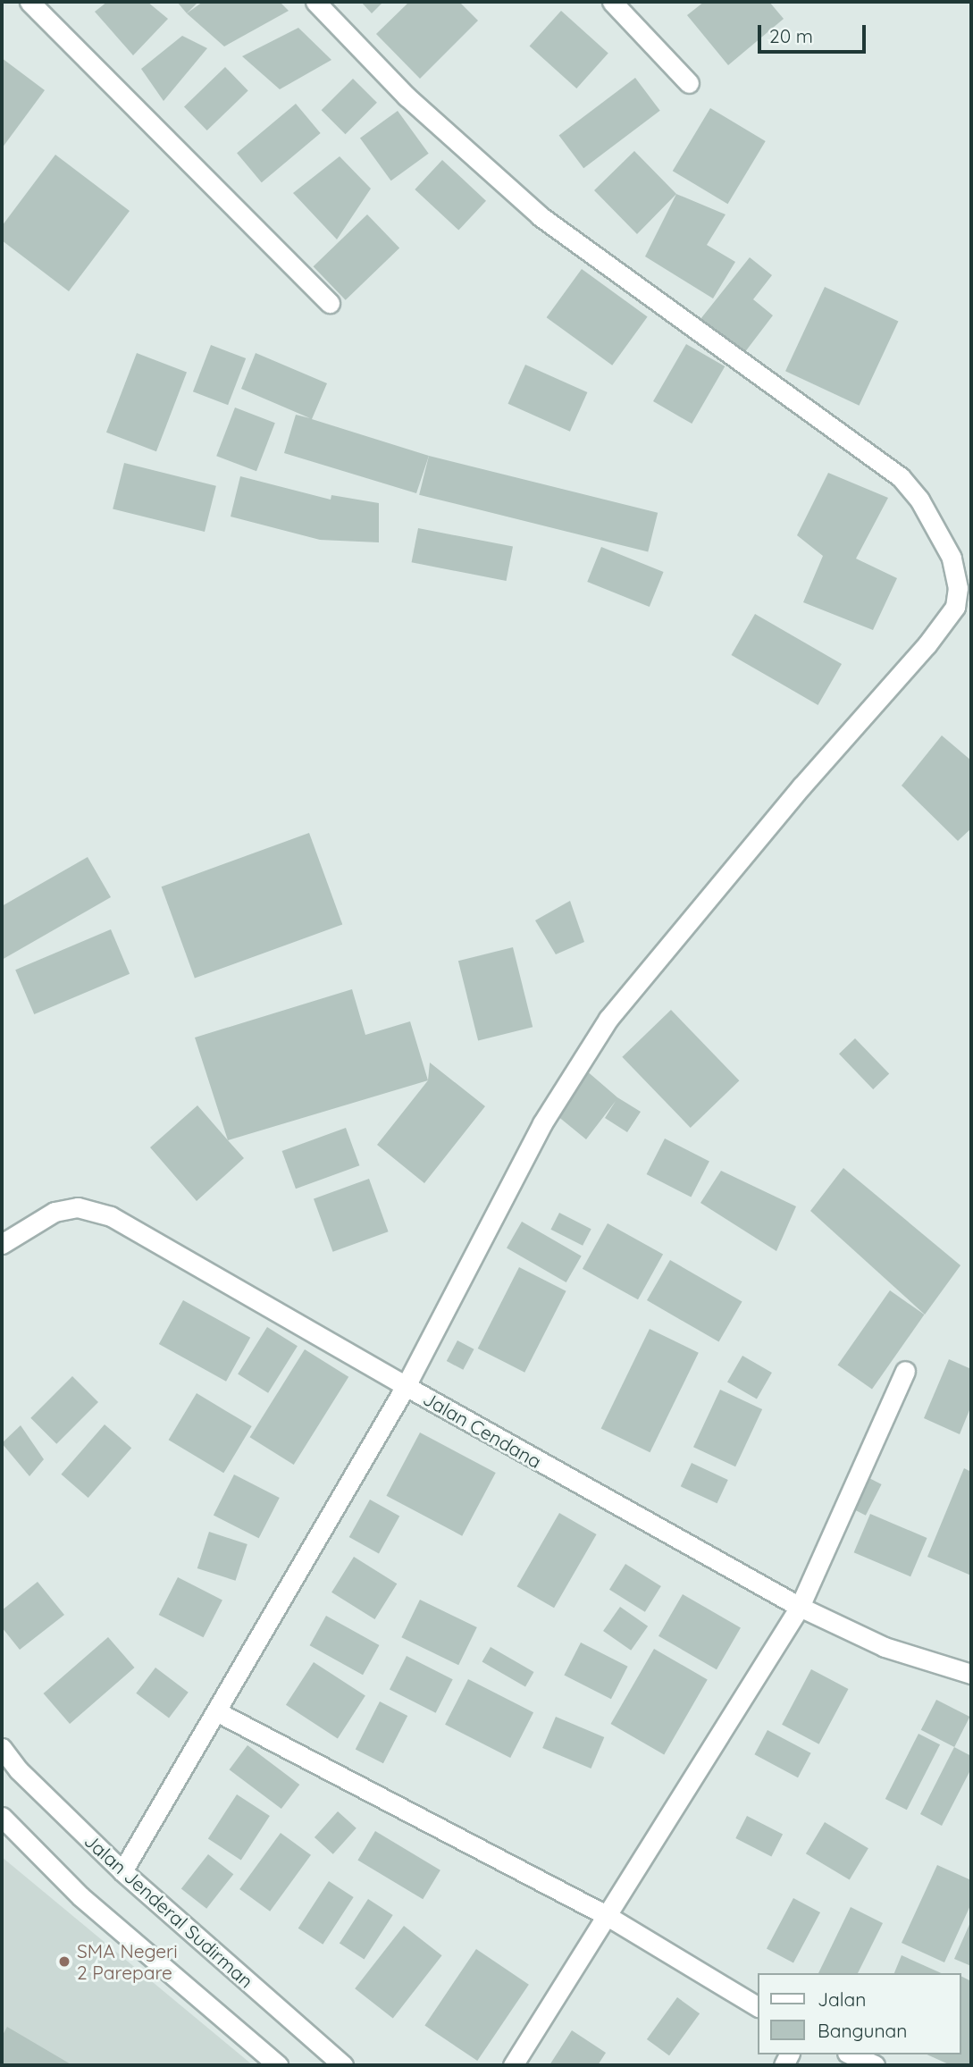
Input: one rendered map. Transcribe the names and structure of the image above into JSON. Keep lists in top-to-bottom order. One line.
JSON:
{"streets":{"street":["Jalan Cendana","Jalan Jenderal Sudirman"]},"places":["SMA Negeri 2 Parepare"],"legend":["Jalan","Bangunan"],"scale_bar":"20 m"}
